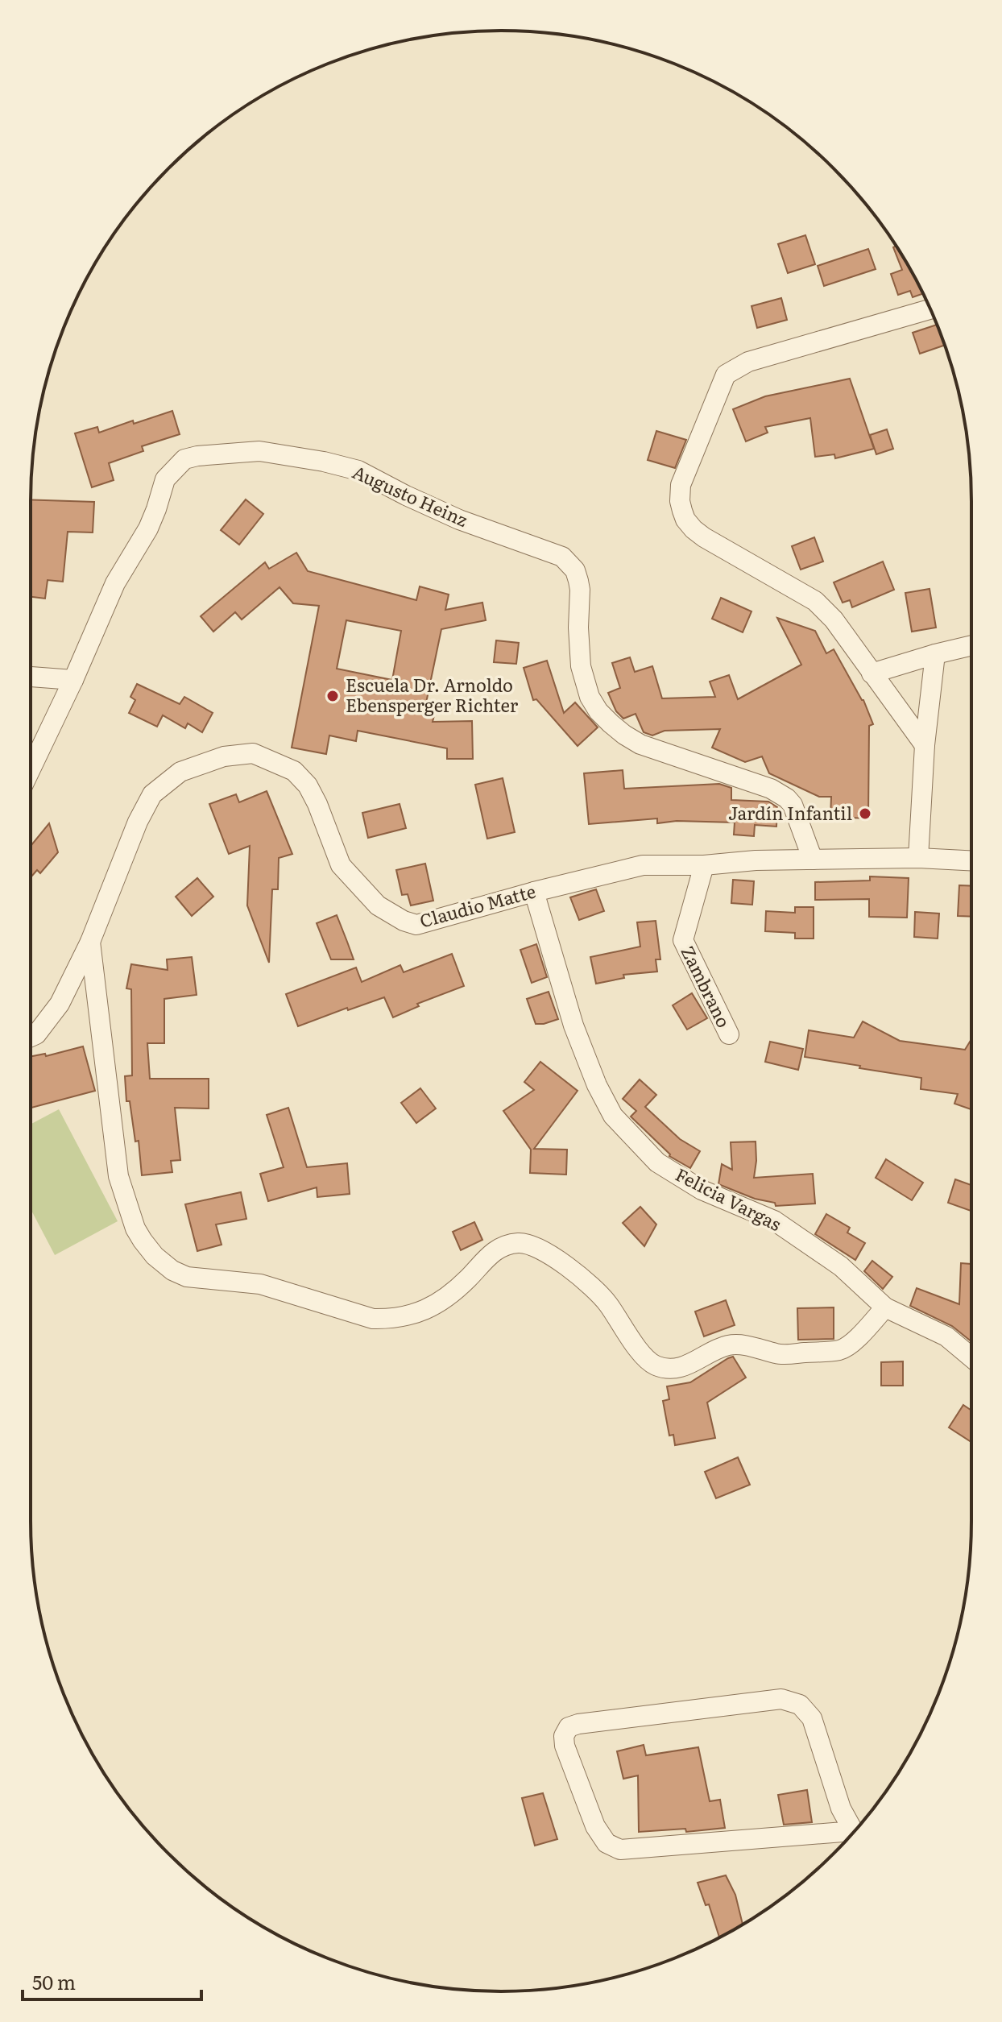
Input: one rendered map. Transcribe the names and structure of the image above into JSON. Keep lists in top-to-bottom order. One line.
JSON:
{"streets":{"street":["Augusto Heinz","Claudio Matte","Zambrano","Felicia Vargas"]},"crossings":[["Augusto Heinz","Claudio Matte"],["Claudio Matte","Zambrano"],["Claudio Matte","Felicia Vargas"]],"places":["Escuela Dr. Arnoldo Ebensperger Richter","Jardín Infantil"],"scale_bar":"50 m"}
